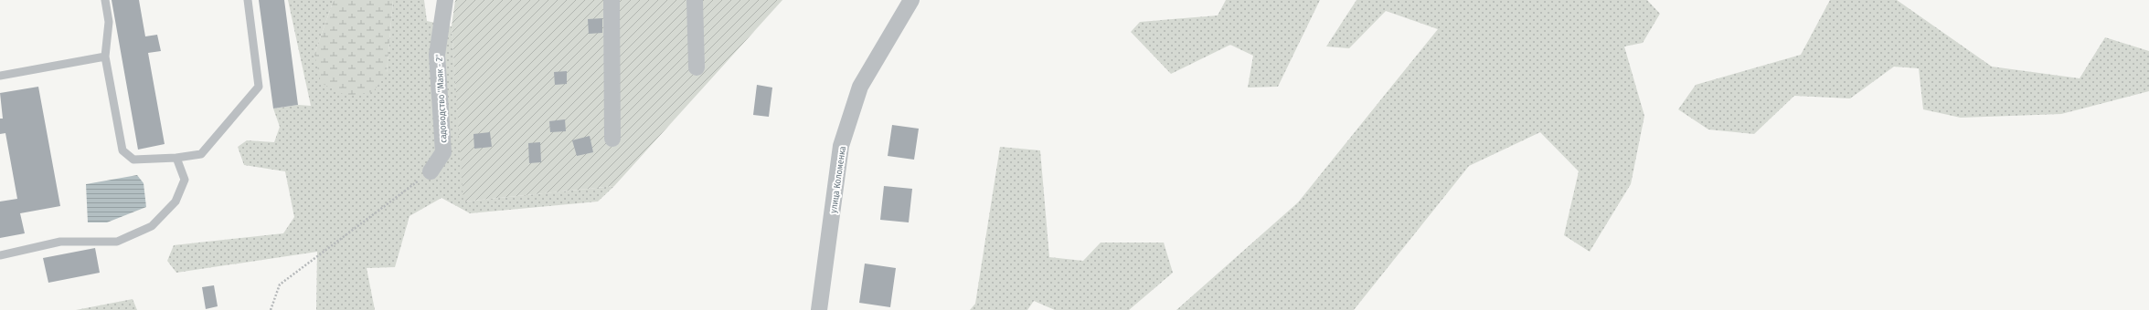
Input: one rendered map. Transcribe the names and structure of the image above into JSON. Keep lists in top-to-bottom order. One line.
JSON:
{"streets":{"street":["садоводство \"Маяк - 2\"","улица Коломенка"]}}
